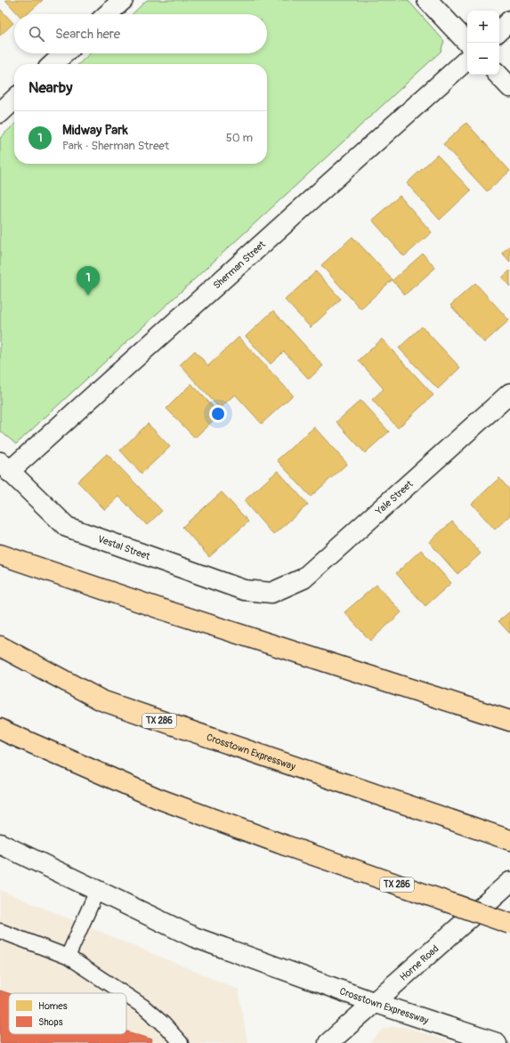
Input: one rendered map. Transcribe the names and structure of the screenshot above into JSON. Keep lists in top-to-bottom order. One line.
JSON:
{"streets":{"highway":["TX 286","Crosstown Expressway"],"street":["Sherman Street","Yale Street","Vestal Street","Horne Road"]},"crossings":[["Sherman Street","Vestal Street"],["Yale Street","Vestal Street"],["Crosstown Expressway","Horne Road"]],"legend":["Homes","Shops"],"page":{"map_buttons":["+","−"],"search":"Search here","heading":"Nearby","list":[{"mark":"1","name":"Midway Park","note":"Park · Sherman Street","value":"50 m"}],"pins":"1"}}
